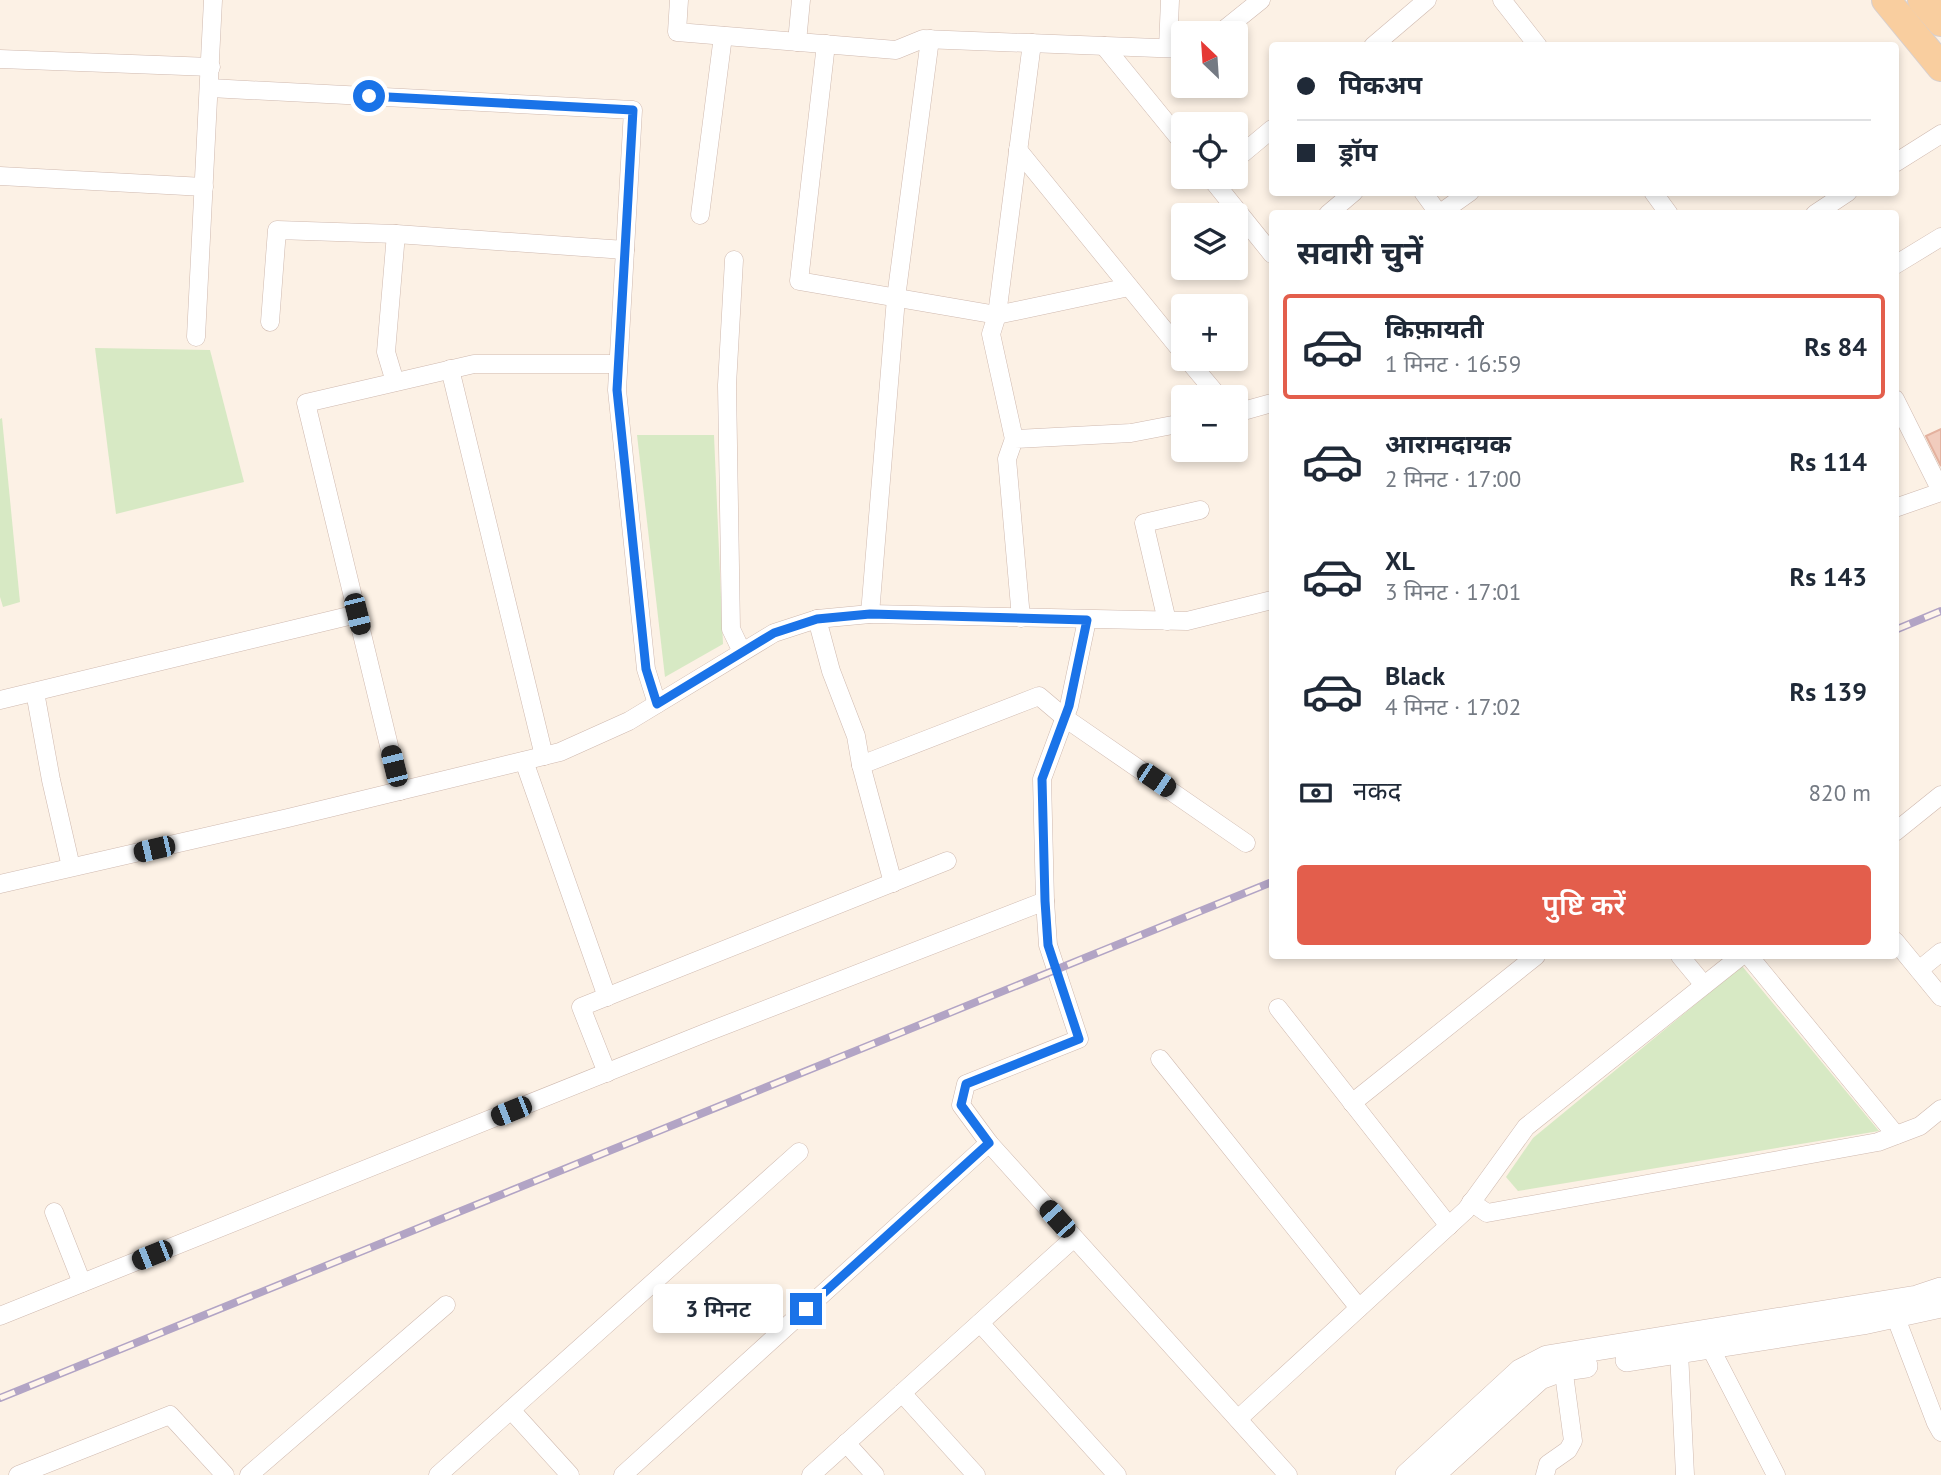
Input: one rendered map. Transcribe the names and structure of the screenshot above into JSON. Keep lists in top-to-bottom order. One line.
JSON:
{"north":"top left","page":{"map_buttons":["+","−"],"banner":["पिकअप","ड्रॉप"],"heading":"सवारी चुनें","list":[{"name":"किफ़ायती","note":"1 मिनट · 16:59","value":"Rs 84"},{"name":"आरामदायक","note":"2 मिनट · 17:00","value":"Rs 114"},{"name":"XL","note":"3 मिनट · 17:01","value":"Rs 143"},{"name":"Black","note":"4 मिनट · 17:02","value":"Rs 139"}],"pay":["नकद","820 m"],"buttons":"पुष्टि करें","bubble":"3 मिनट"}}
